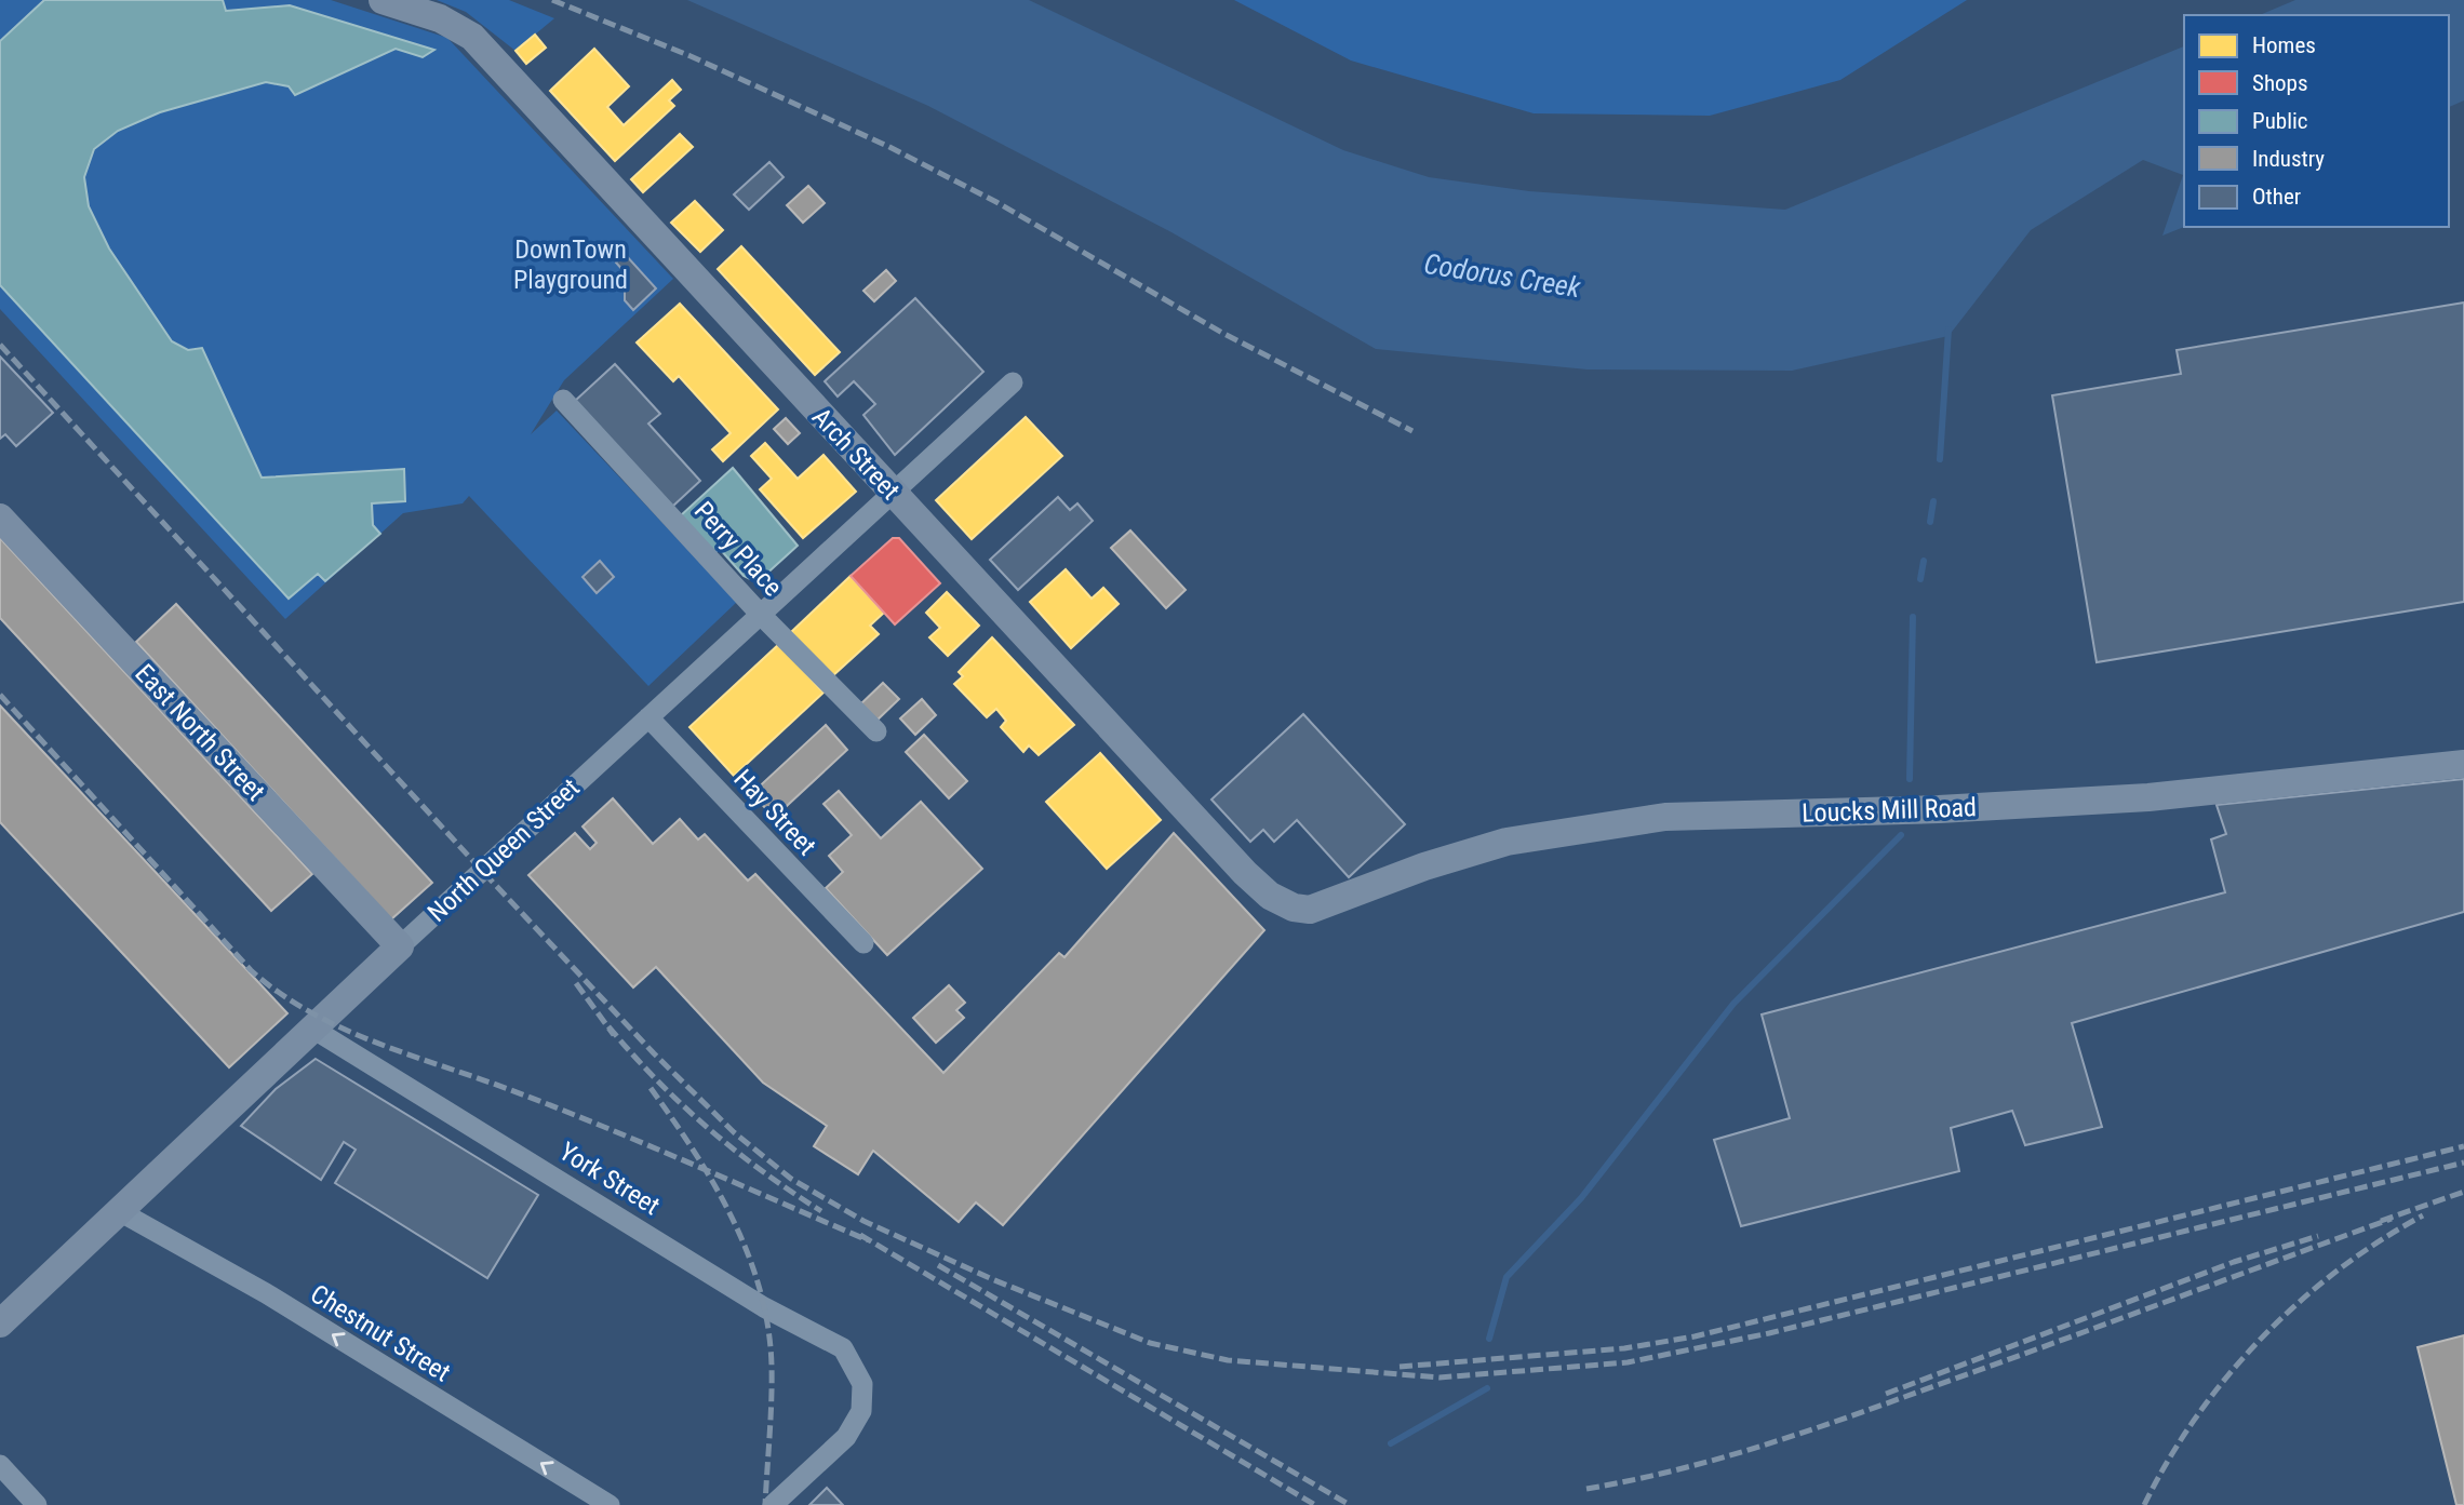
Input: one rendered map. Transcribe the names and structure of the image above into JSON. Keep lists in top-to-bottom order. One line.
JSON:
{"streets":{"street":["Arch Street","Perry Place","East North Street","Loucks Mill Road","Hay Street","North Queen Street","York Street","Chestnut Street"]},"crossings":[["Arch Street","Loucks Mill Road"],["Arch Street","North Queen Street"],["Perry Place","North Queen Street"],["East North Street","North Queen Street"],["Hay Street","North Queen Street"],["North Queen Street","York Street"],["North Queen Street","Chestnut Street"]],"one_way":["Chestnut Street"],"water":["Codorus Creek"],"parks":["DownTown Playground"],"legend":["Homes","Shops","Public","Industry","Other"]}
